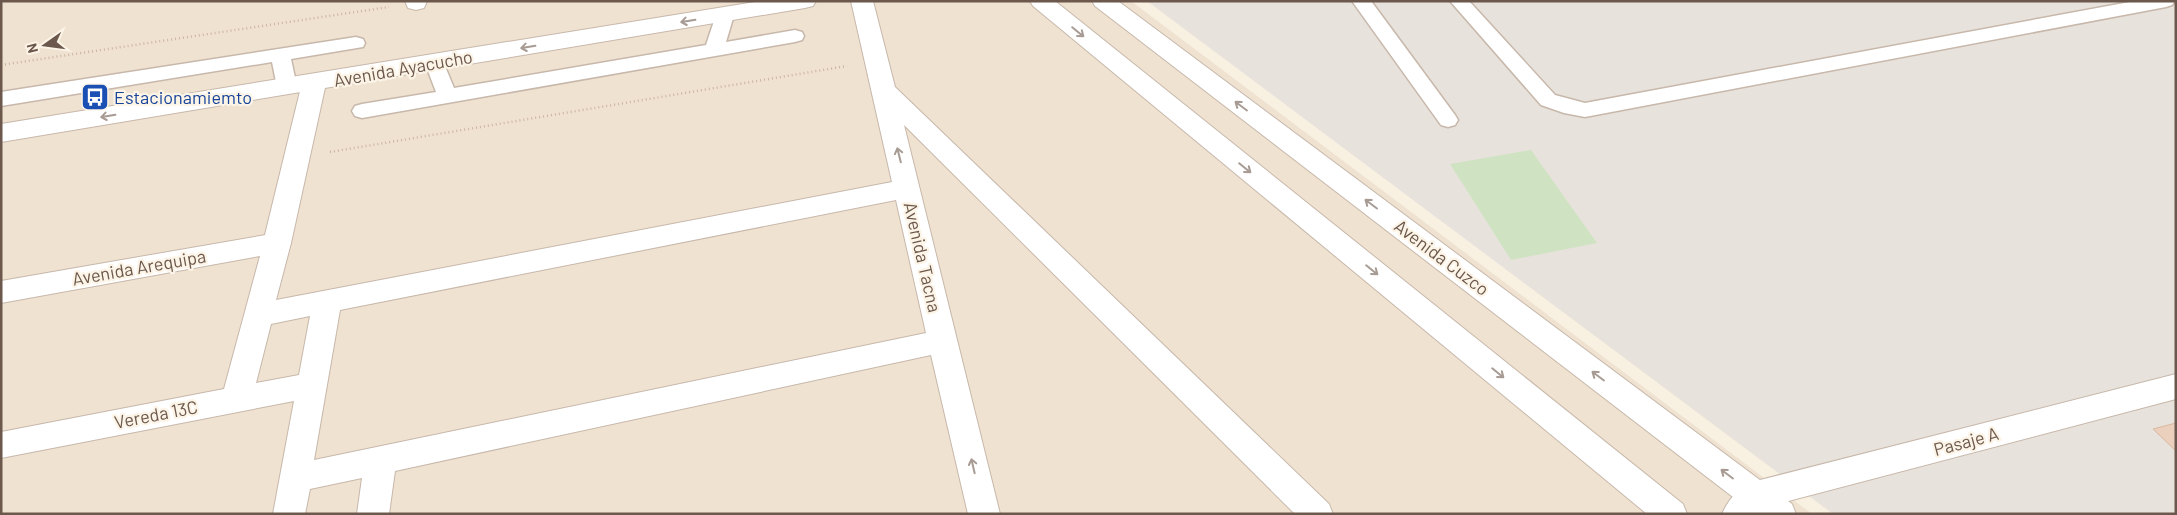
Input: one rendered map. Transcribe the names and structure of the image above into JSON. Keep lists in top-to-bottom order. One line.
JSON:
{"streets":{"street":["Avenida Ayacucho","Avenida Tacna","Avenida Cuzco","Avenida Arequipa","Vereda 13C","Pasaje A"]},"crossings":[["Avenida Cuzco","Pasaje A"]],"one_way":["Avenida Tacna"],"places":{"bus stop":["Estacionamiemto"]},"north":"left"}
